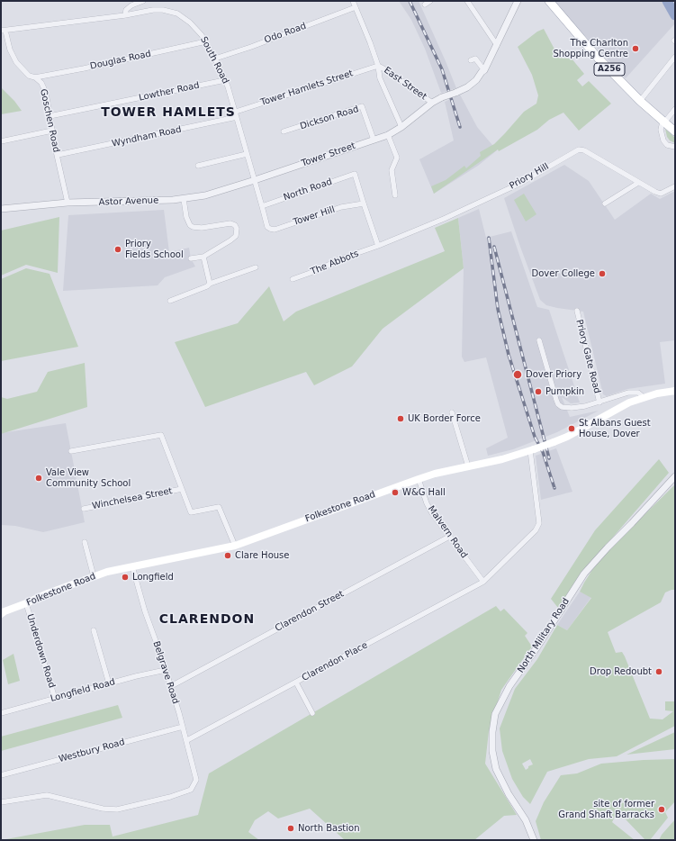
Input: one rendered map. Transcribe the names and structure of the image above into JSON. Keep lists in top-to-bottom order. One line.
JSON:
{"streets":{"main road":["A256","Folkestone Road"],"street":["Odo Road","Douglas Road","South Road","East Street","Tower Hamlets Street","Lowther Road","Dickson Road","Goschen Road","Wyndham Road","Tower Street","Priory Hill","North Road","Astor Avenue","Tower Hill","The Abbots","Priory Gate Road","Winchelsea Street","Malvern Road","Clarendon Street","North Military Road","Underdown Road","Clarendon Place","Belgrave Road","Longfield Road","Westbury Road"]},"crossings":[["Odo Road","South Road"],["Douglas Road","South Road"],["Douglas Road","Goschen Road"],["South Road","Tower Hamlets Street"],["South Road","Lowther Road"],["South Road","Goschen Road"],["South Road","Wyndham Road"],["South Road","Tower Street"],["South Road","North Road"],["South Road","Astor Avenue"],["South Road","Tower Hill"],["East Street","Tower Hamlets Street"],["East Street","Tower Street"],["Lowther Road","Goschen Road"],["Dickson Road","Tower Street"],["Goschen Road","Wyndham Road"],["Goschen Road","Astor Avenue"],["Tower Street","Astor Avenue"],["Priory Hill","The Abbots"],["North Road","Tower Hill"],["Folkestone Road","Malvern Road"],["Folkestone Road","Underdown Road"],["Folkestone Road","Clarendon Place"],["Folkestone Road","Belgrave Road"],["Malvern Road","Clarendon Street"],["Malvern Road","Clarendon Place"],["Clarendon Street","Belgrave Road"],["Underdown Road","Longfield Road"],["Clarendon Place","Belgrave Road"],["Belgrave Road","Longfield Road"],["Belgrave Road","Westbury Road"]],"districts":["TOWER HAMLETS","CLARENDON"],"places":["The Charlton Shopping Centre","Priory Fields School","Dover College","Dover Priory","Pumpkin","UK Border Force","St Albans Guest House, Dover","Vale View Community School","W&G Hall","Clare House","Longfield","Drop Redoubt","site of former Grand Shaft Barracks","North Bastion"]}
